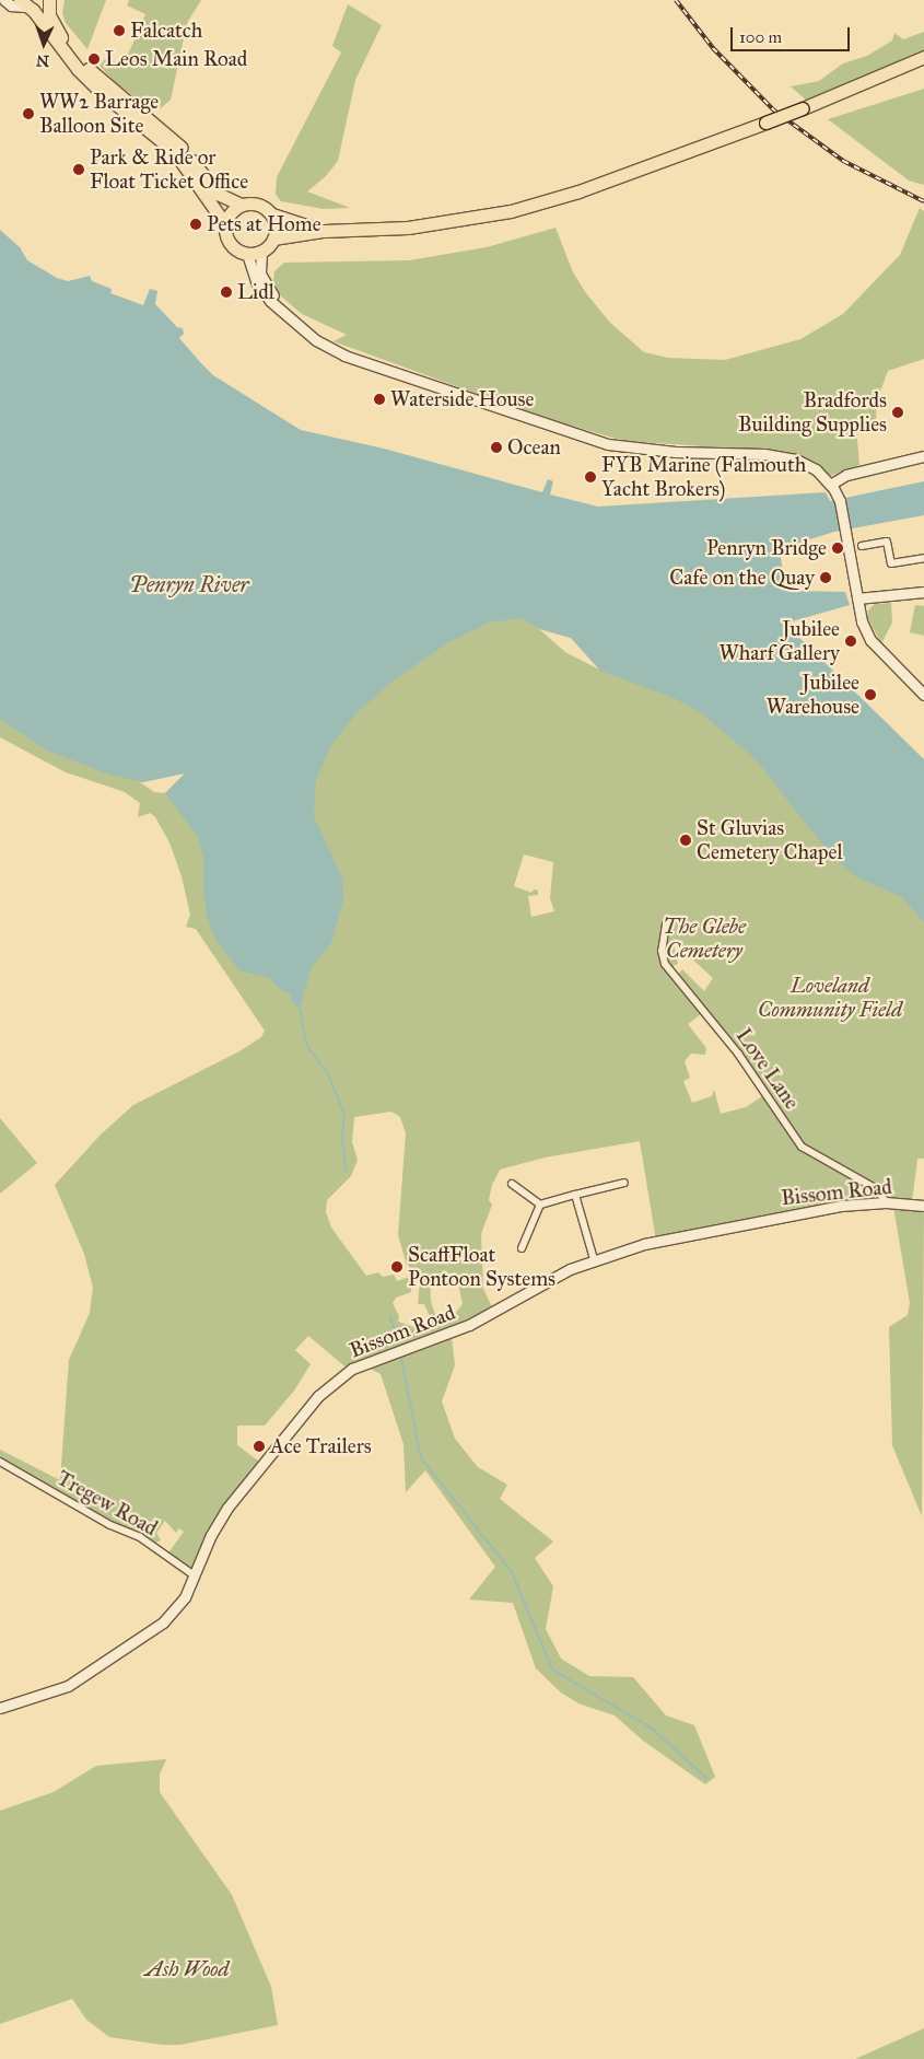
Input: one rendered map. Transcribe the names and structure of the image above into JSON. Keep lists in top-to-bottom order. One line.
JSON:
{"streets":{"street":["Love Lane","Bissom Road","Tregew Road"]},"crossings":[["Love Lane","Bissom Road"],["Bissom Road","Tregew Road"]],"water":["Penryn River"],"parks":["The Glebe Cemetery","Loveland Community Field","Ash Wood"],"places":["Falcatch","Leos Main Road","WW2 Barrage Balloon Site","Park & Ride or Float Ticket Office","Pets at Home","Lidl","Waterside House","Bradfords Building Supplies","Ocean","FYB Marine (Falmouth Yacht Brokers)","Penryn Bridge","Cafe on the Quay","Jubilee Wharf Gallery","Jubilee Warehouse","St Gluvias Cemetery Chapel","ScaffFloat Pontoon Systems","Ace Trailers"],"scale_bar":"100 m","north":"bottom"}
